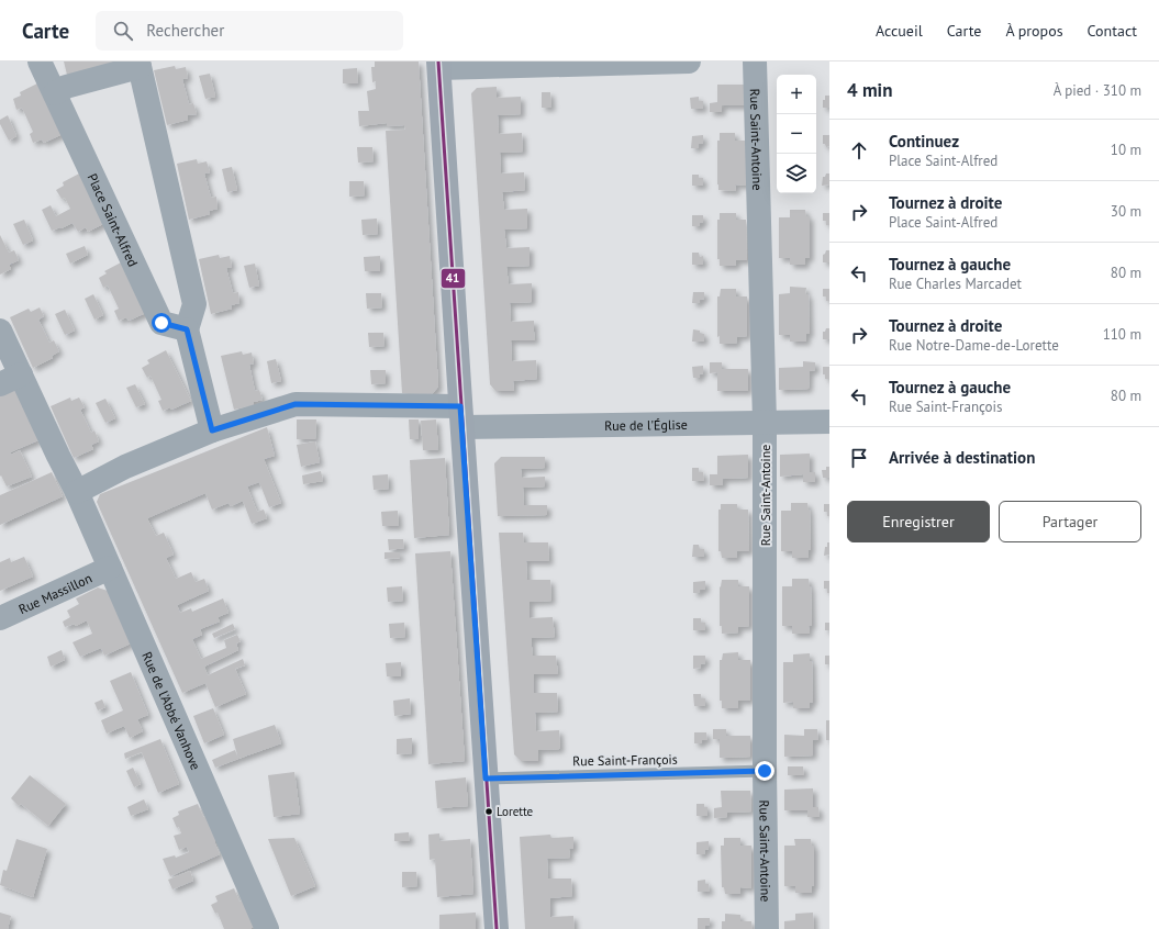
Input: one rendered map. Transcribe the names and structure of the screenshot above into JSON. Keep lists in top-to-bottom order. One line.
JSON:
{"streets":{"street":["Rue Saint-Antoine","Place Saint-Alfred","Rue de l'Église","Rue Massillon","Rue de l'Abbé Vanhove"],"lane":["Rue Saint-François"]},"crossings":[["Rue Saint-Antoine","Rue de l'Église"],["Rue Saint-Antoine","Rue Saint-François"],["Rue de l'Église","Rue de l'Abbé Vanhove"],["Rue Massillon","Rue de l'Abbé Vanhove"]],"places":["Lorette"],"lines":["transit line 41"],"page":{"header":"Carte","search":"Rechercher","nav":["Accueil","Carte","À propos","Contact"],"heading":["4 min","À pied · 310 m"],"map_buttons":["+","−"],"list":[["Continuez","Place Saint-Alfred","10 m"],["Tournez à droite","Place Saint-Alfred","30 m"],["Tournez à gauche","Rue Charles Marcadet","80 m"],["Tournez à droite","Rue Notre-Dame-de-Lorette","110 m"],["Tournez à gauche","Rue Saint-François","80 m"],"Arrivée à destination"],"buttons":["Enregistrer","Partager"]}}
